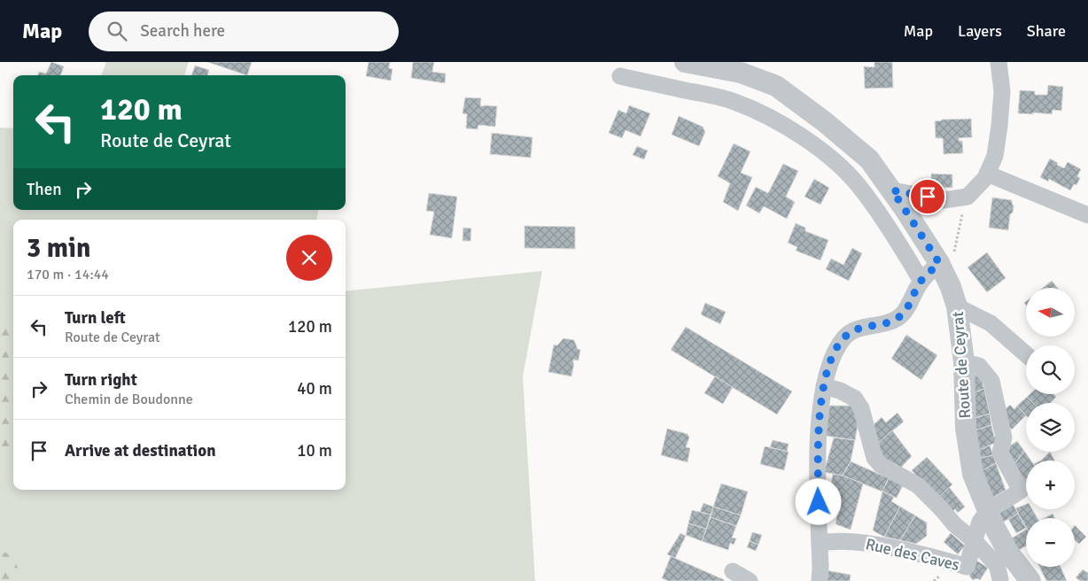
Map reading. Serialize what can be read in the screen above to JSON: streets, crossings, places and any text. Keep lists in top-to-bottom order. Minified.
{"streets":{"street":["Route de Ceyrat","Rue des Caves"]},"crossings":[["Route de Ceyrat","Rue des Caves"]],"north":"left","page":{"header":"Map","search":"Search here","nav":["Map","Layers","Share"],"turn":["120 m","Route de Ceyrat"],"then":"Then","heading":["3 min","170 m · 14:44"],"map_buttons":["+","−"],"list":[{"name":"Turn left","note":"Route de Ceyrat","value":"120 m"},{"name":"Turn right","note":"Chemin de Boudonne","value":"40 m"},{"name":"Arrive at destination","value":"10 m"}]}}
